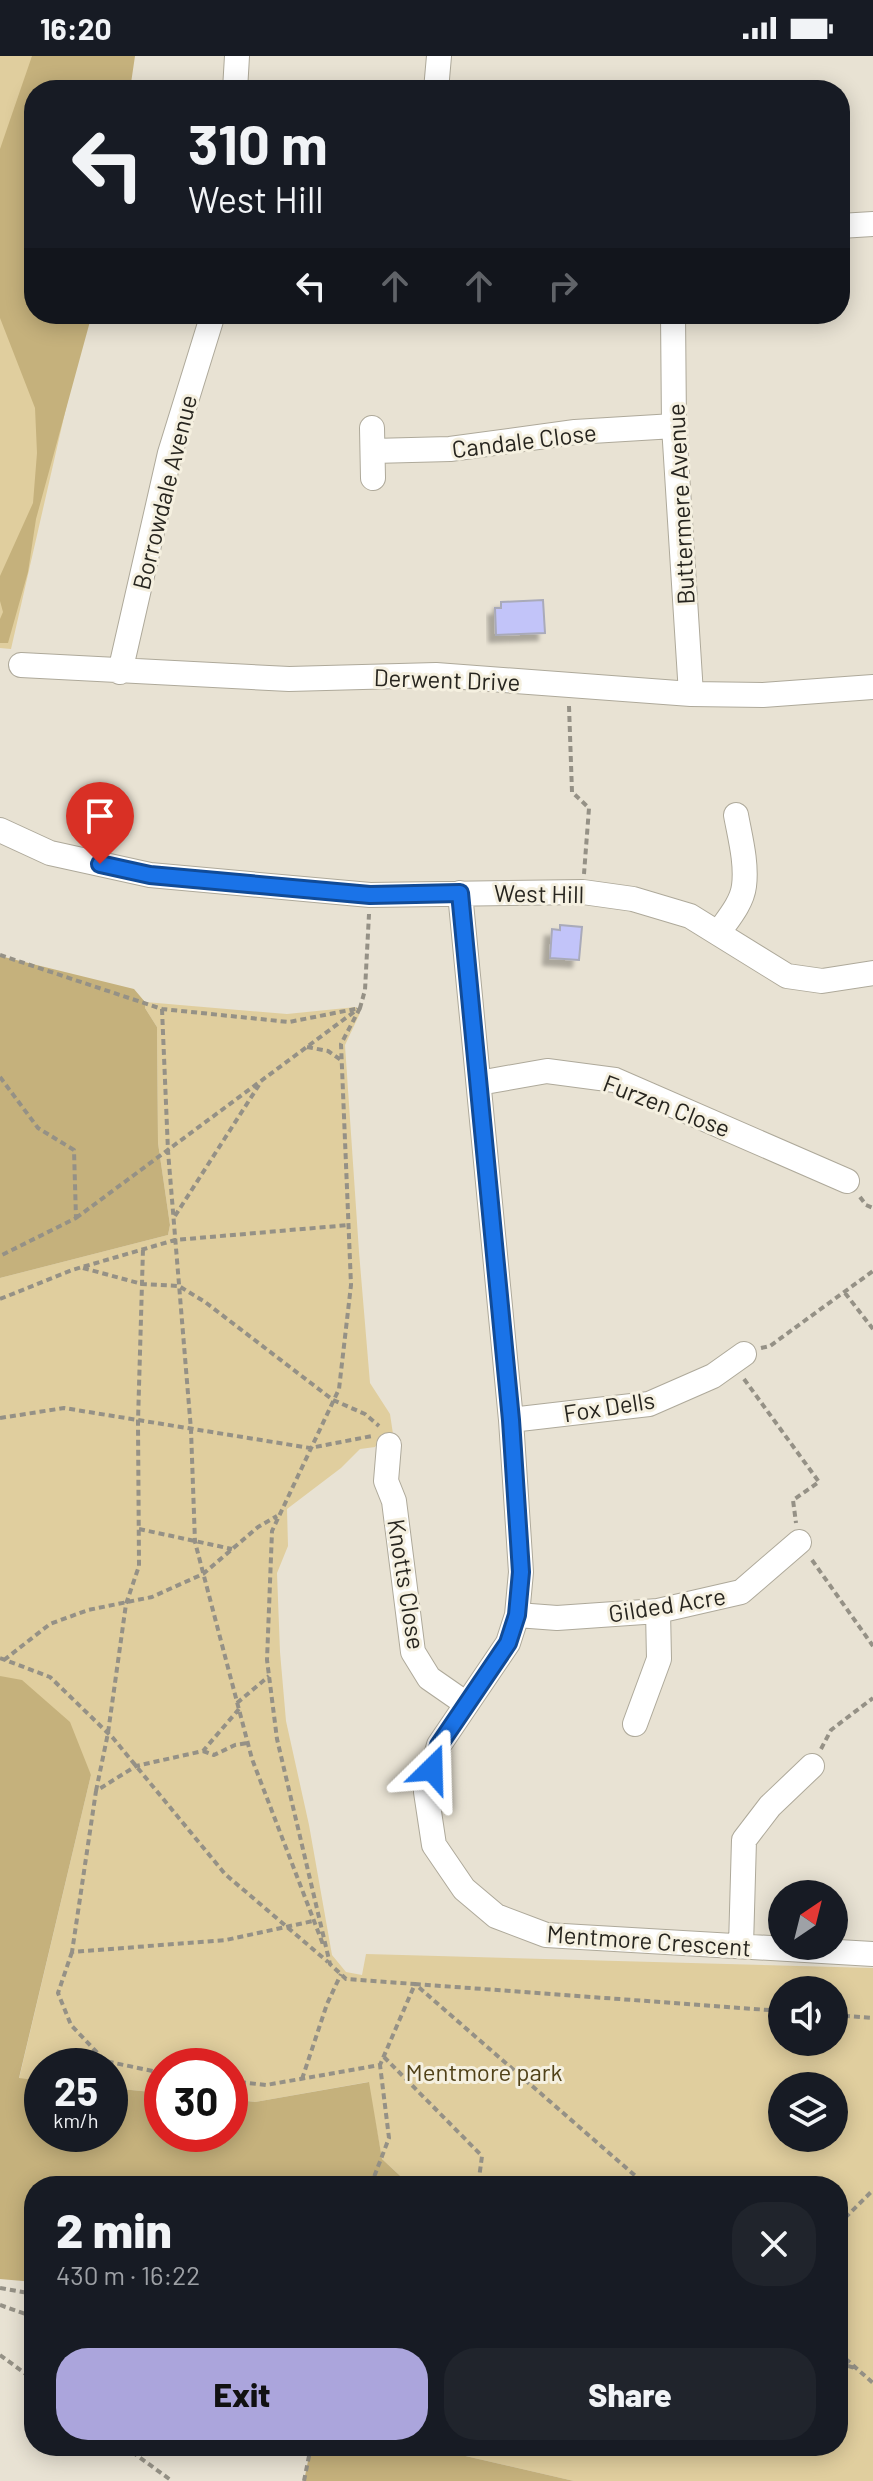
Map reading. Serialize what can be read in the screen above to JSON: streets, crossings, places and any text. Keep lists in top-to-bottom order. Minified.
{"streets":{"street":["Candale Close","Borrowdale Avenue","Buttermere Avenue","Derwent Drive","West Hill","Furzen Close","Fox Dells","Knotts Close","Gilded Acre","Mentmore Crescent"]},"crossings":[["Candale Close","Buttermere Avenue"],["Borrowdale Avenue","Derwent Drive"],["Buttermere Avenue","Derwent Drive"],["West Hill","Mentmore Crescent"],["Furzen Close","Mentmore Crescent"],["Fox Dells","Mentmore Crescent"],["Knotts Close","Mentmore Crescent"],["Gilded Acre","Mentmore Crescent"]],"parks":["Mentmore park"],"north":"top right","page":{"status":"16:20","turn":["310 m","West Hill"],"speed":"25 km/h","limit":"30","heading":["2 min","430 m · 16:22"],"buttons":["Exit","Share"]}}
